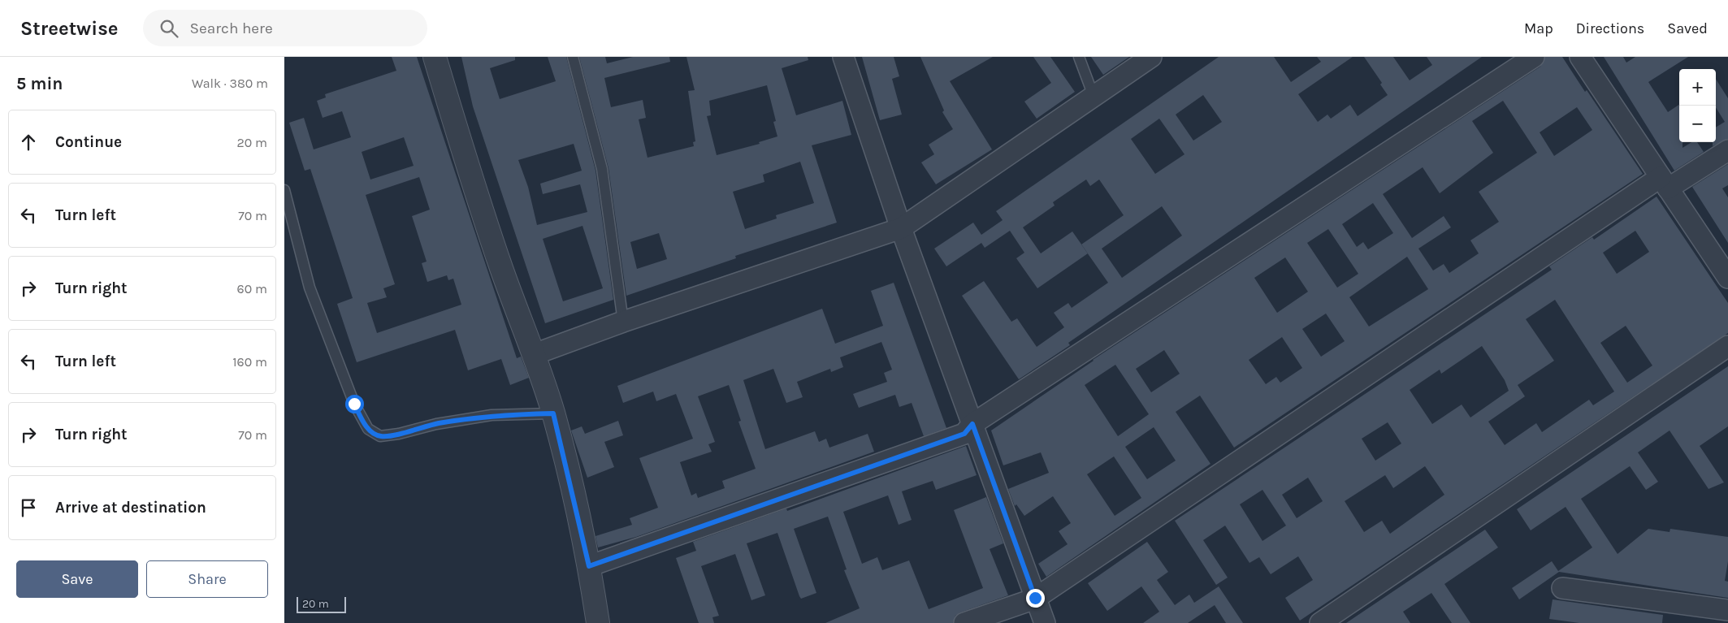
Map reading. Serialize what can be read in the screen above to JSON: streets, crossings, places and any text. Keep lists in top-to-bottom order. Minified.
{"scale_bar":"20 m","page":{"header":"Streetwise","search":"Search here","nav":["Map","Directions","Saved"],"heading":["5 min","Walk · 380 m"],"map_buttons":["+","−"],"list":[["Continue","20 m"],["Turn left","70 m"],["Turn right","60 m"],["Turn left","160 m"],["Turn right","70 m"],"Arrive at destination"],"buttons":["Save","Share"],"scale":"20 m"}}
